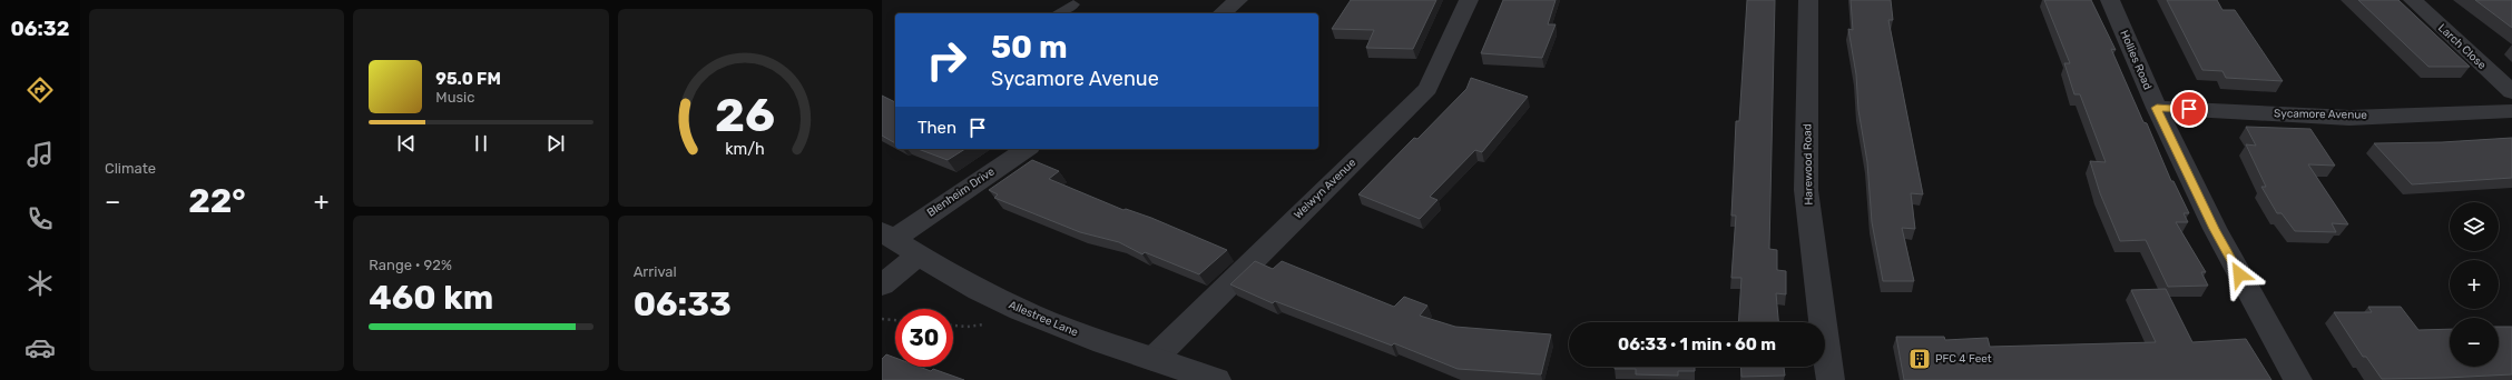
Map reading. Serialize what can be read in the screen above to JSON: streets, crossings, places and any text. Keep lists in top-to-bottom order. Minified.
{"streets":{"street":["Larch Close","Hollies Road","Sycamore Avenue","Harewood Road","Welwyn Avenue","Blenheim Drive","Allestree Lane"]},"crossings":[["Hollies Road","Sycamore Avenue"],["Welwyn Avenue","Allestree Lane"],["Blenheim Drive","Allestree Lane"]],"places":{"building":["PFC 4 Feet"]},"page":{"tabs":"06:32","tile":["Climate",["Range · 92%","460 km"],["Arrival","06:33"]],"turn":["50 m","Sycamore Avenue"],"song":["95.0 FM","Music"],"then":"Then","heat":["−","22°","+"],"map_buttons":["+","−"],"limit":"30","trip":"06:33 · 1 min · 60 m","gauge":["26","km/h"]}}
